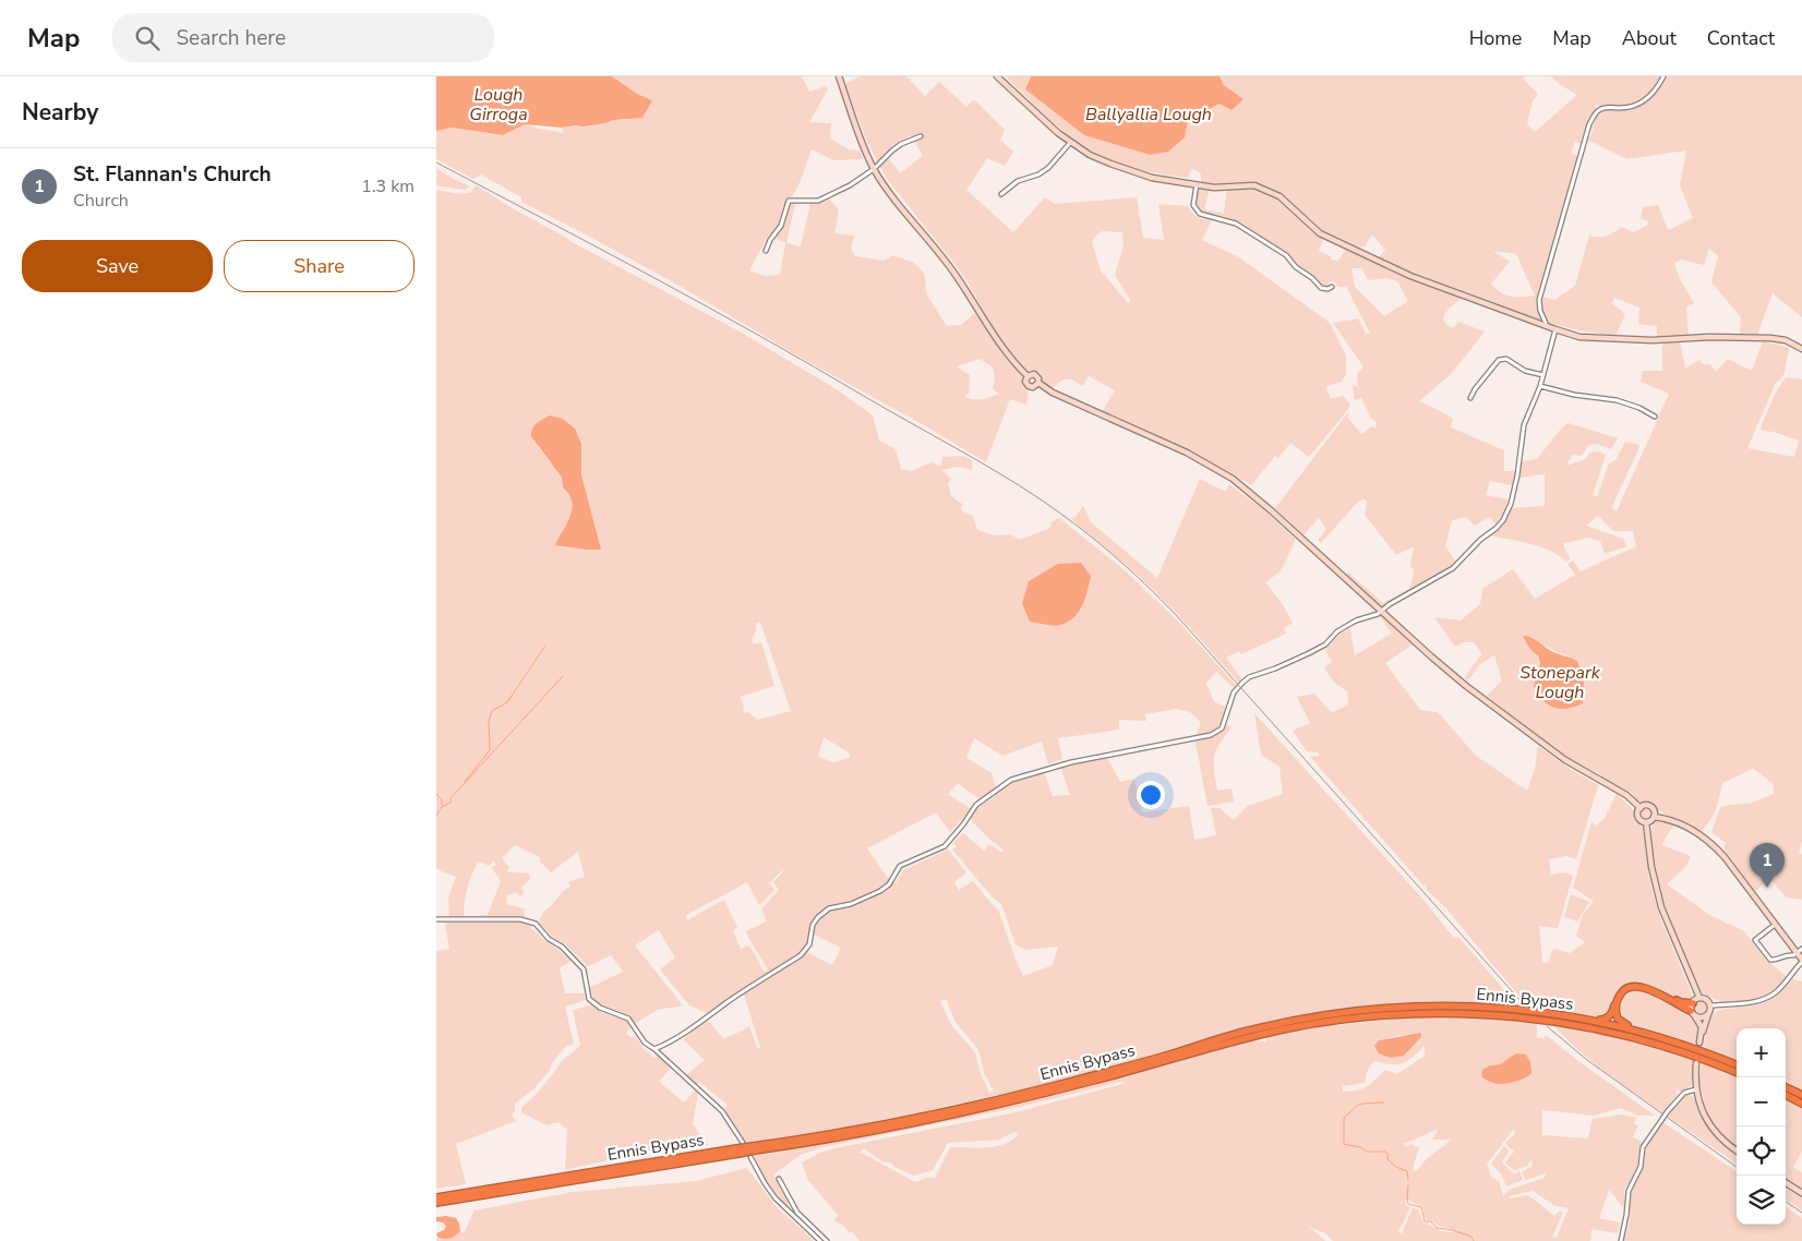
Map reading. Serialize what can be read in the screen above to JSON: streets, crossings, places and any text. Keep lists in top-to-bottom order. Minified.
{"streets":{"highway":["Ennis Bypass"]},"water":["Lough Girroga","Ballyallia Lough","Stonepark Lough"],"page":{"header":"Map","search":"Search here","nav":["Home","Map","About","Contact"],"heading":"Nearby","list":[{"mark":"1","name":"St. Flannan's Church","note":"Church","value":"1.3 km"}],"buttons":["Save","Share"],"pins":"1","map_buttons":["+","−"]}}
